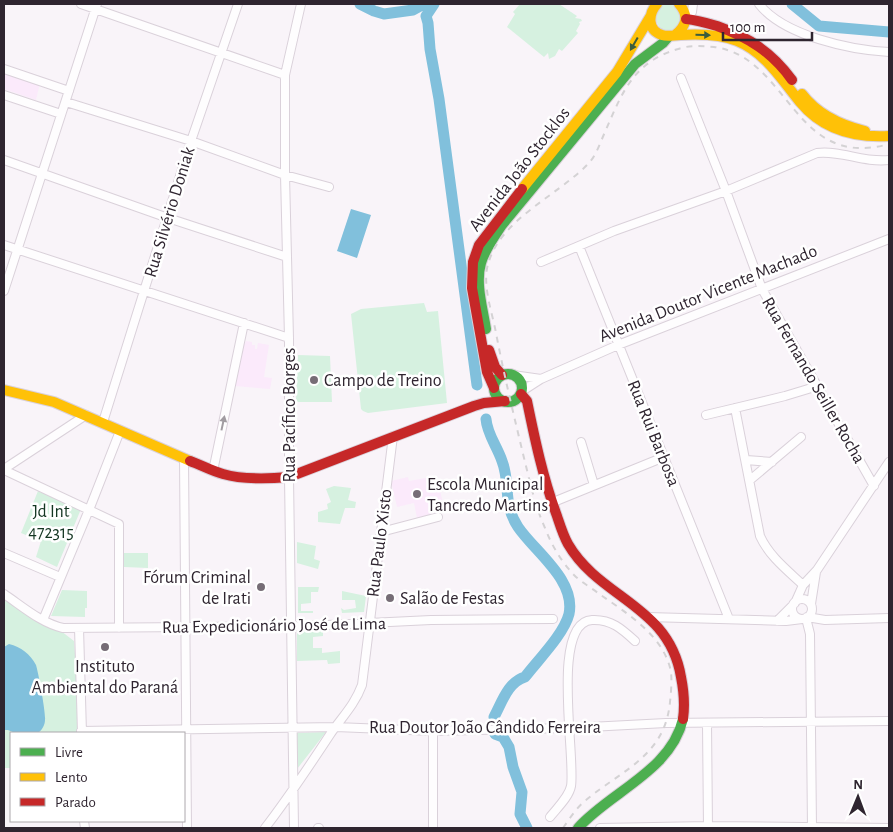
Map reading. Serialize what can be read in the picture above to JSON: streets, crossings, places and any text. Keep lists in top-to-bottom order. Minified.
{"streets":{"main road":["Avenida João Stocklos"],"street":["Rua Silvério Doniak","Avenida Doutor Vicente Machado","Rua Fernando Seiller Rocha","Rua Pacífico Borges","Rua Rui Barbosa","Rua Paulo Xisto","Rua Expedicionário José de Lima","Rua Doutor João Cândido Ferreira"]},"crossings":[["Avenida João Stocklos","Avenida Doutor Vicente Machado"],["Avenida Doutor Vicente Machado","Rua Fernando Seiller Rocha"],["Avenida Doutor Vicente Machado","Rua Rui Barbosa"],["Rua Pacífico Borges","Rua Paulo Xisto"],["Rua Pacífico Borges","Rua Expedicionário José de Lima"],["Rua Pacífico Borges","Rua Doutor João Cândido Ferreira"],["Rua Paulo Xisto","Rua Expedicionário José de Lima"],["Rua Paulo Xisto","Rua Doutor João Cândido Ferreira"]],"parks":["Jd Int 472315"],"places":["Campo de Treino","Escola Municipal Tancredo Martins","Fórum Criminal de Irati","Salão de Festas","Instituto Ambiental do Paraná"],"legend":["Livre","Lento","Parado"],"scale_bar":"100 m","north":"top"}
